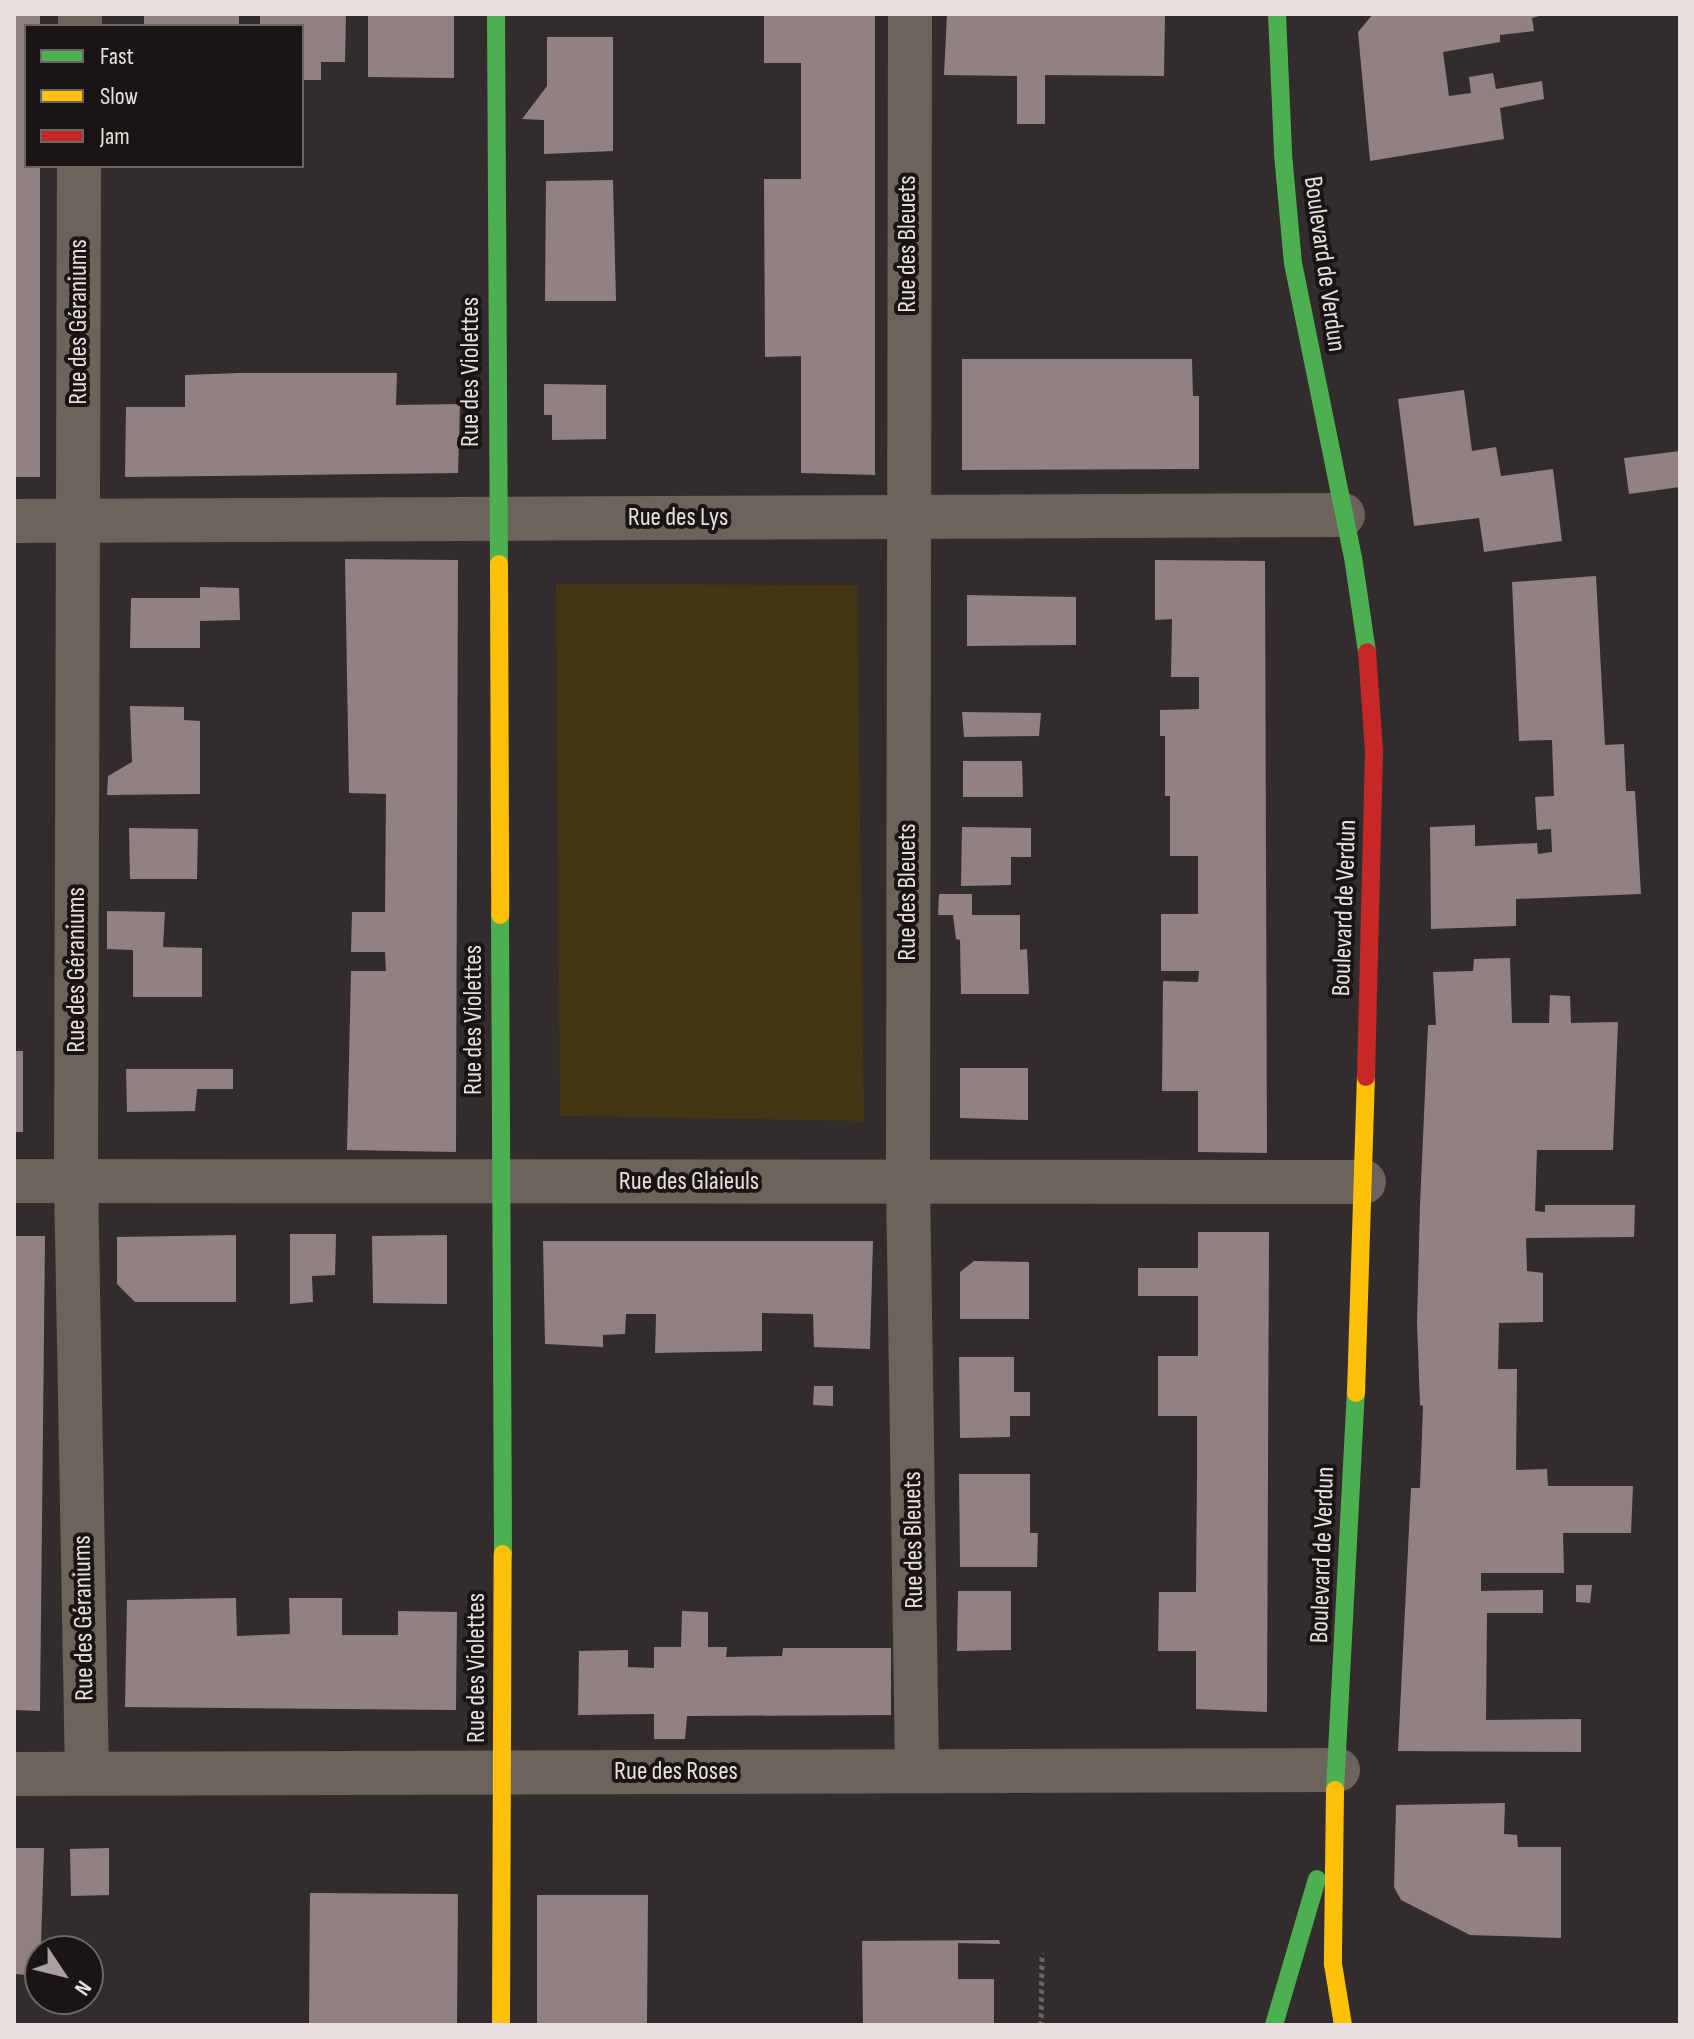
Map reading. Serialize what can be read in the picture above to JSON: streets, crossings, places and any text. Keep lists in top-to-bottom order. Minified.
{"streets":{"street":["Rue des Bleuets","Boulevard de Verdun","Rue des Géraniums","Rue des Violettes","Rue des Lys","Rue des Glaieuls","Rue des Roses"]},"crossings":[["Rue des Bleuets","Rue des Lys"],["Rue des Bleuets","Rue des Glaieuls"],["Rue des Bleuets","Rue des Roses"],["Boulevard de Verdun","Rue des Lys"],["Boulevard de Verdun","Rue des Glaieuls"],["Boulevard de Verdun","Rue des Roses"],["Rue des Géraniums","Rue des Lys"],["Rue des Géraniums","Rue des Glaieuls"],["Rue des Géraniums","Rue des Roses"],["Rue des Violettes","Rue des Lys"],["Rue des Violettes","Rue des Glaieuls"],["Rue des Violettes","Rue des Roses"]],"legend":["Fast","Slow","Jam"],"north":"bottom right"}
